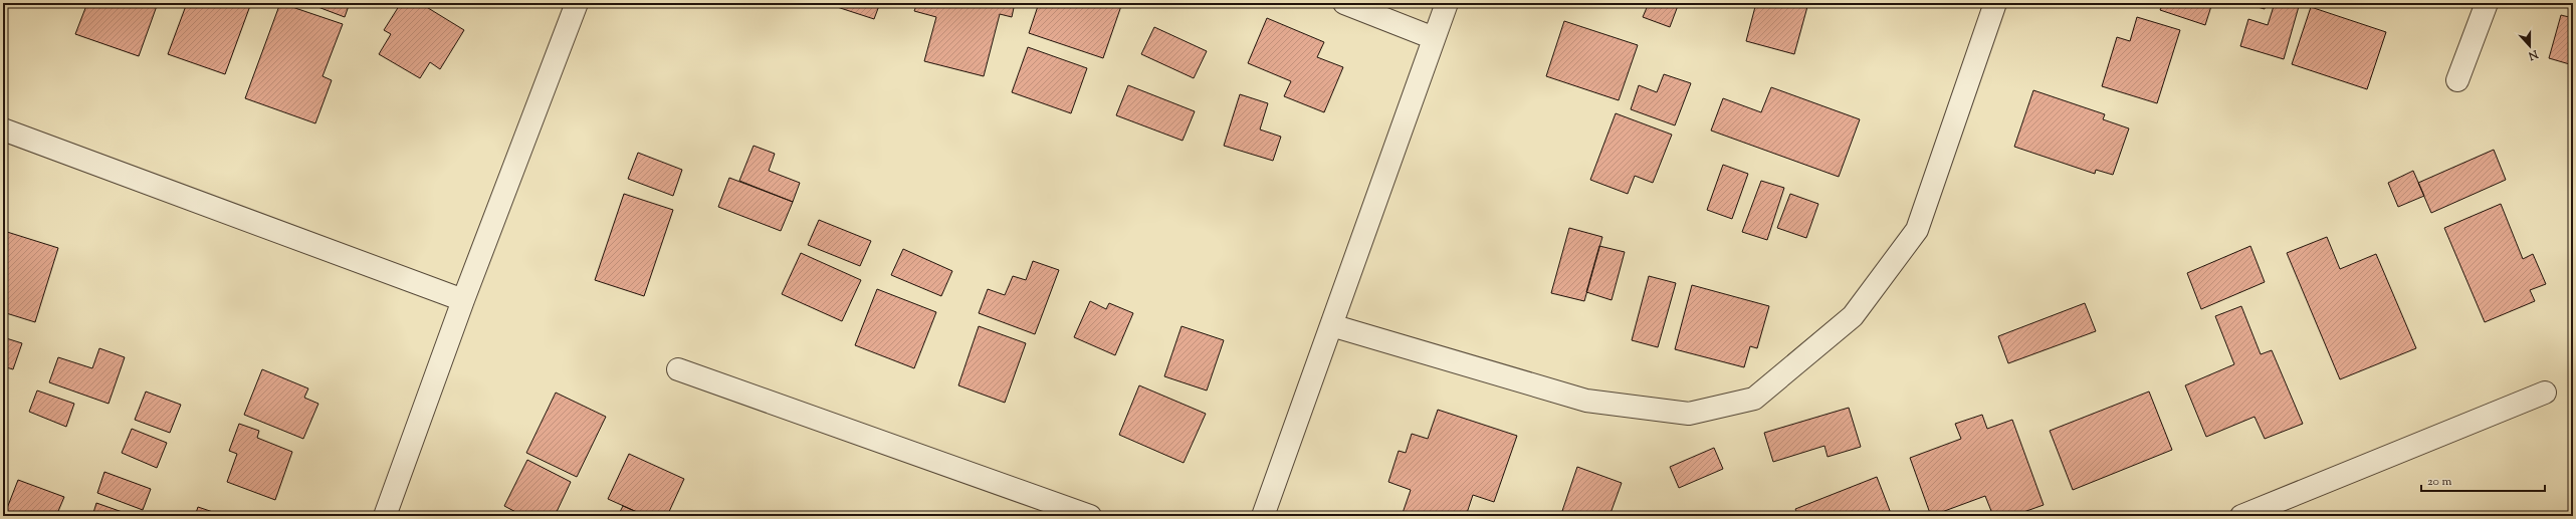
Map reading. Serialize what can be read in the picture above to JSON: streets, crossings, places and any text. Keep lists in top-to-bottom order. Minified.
{"scale_bar":"20 m","north":"bottom"}
